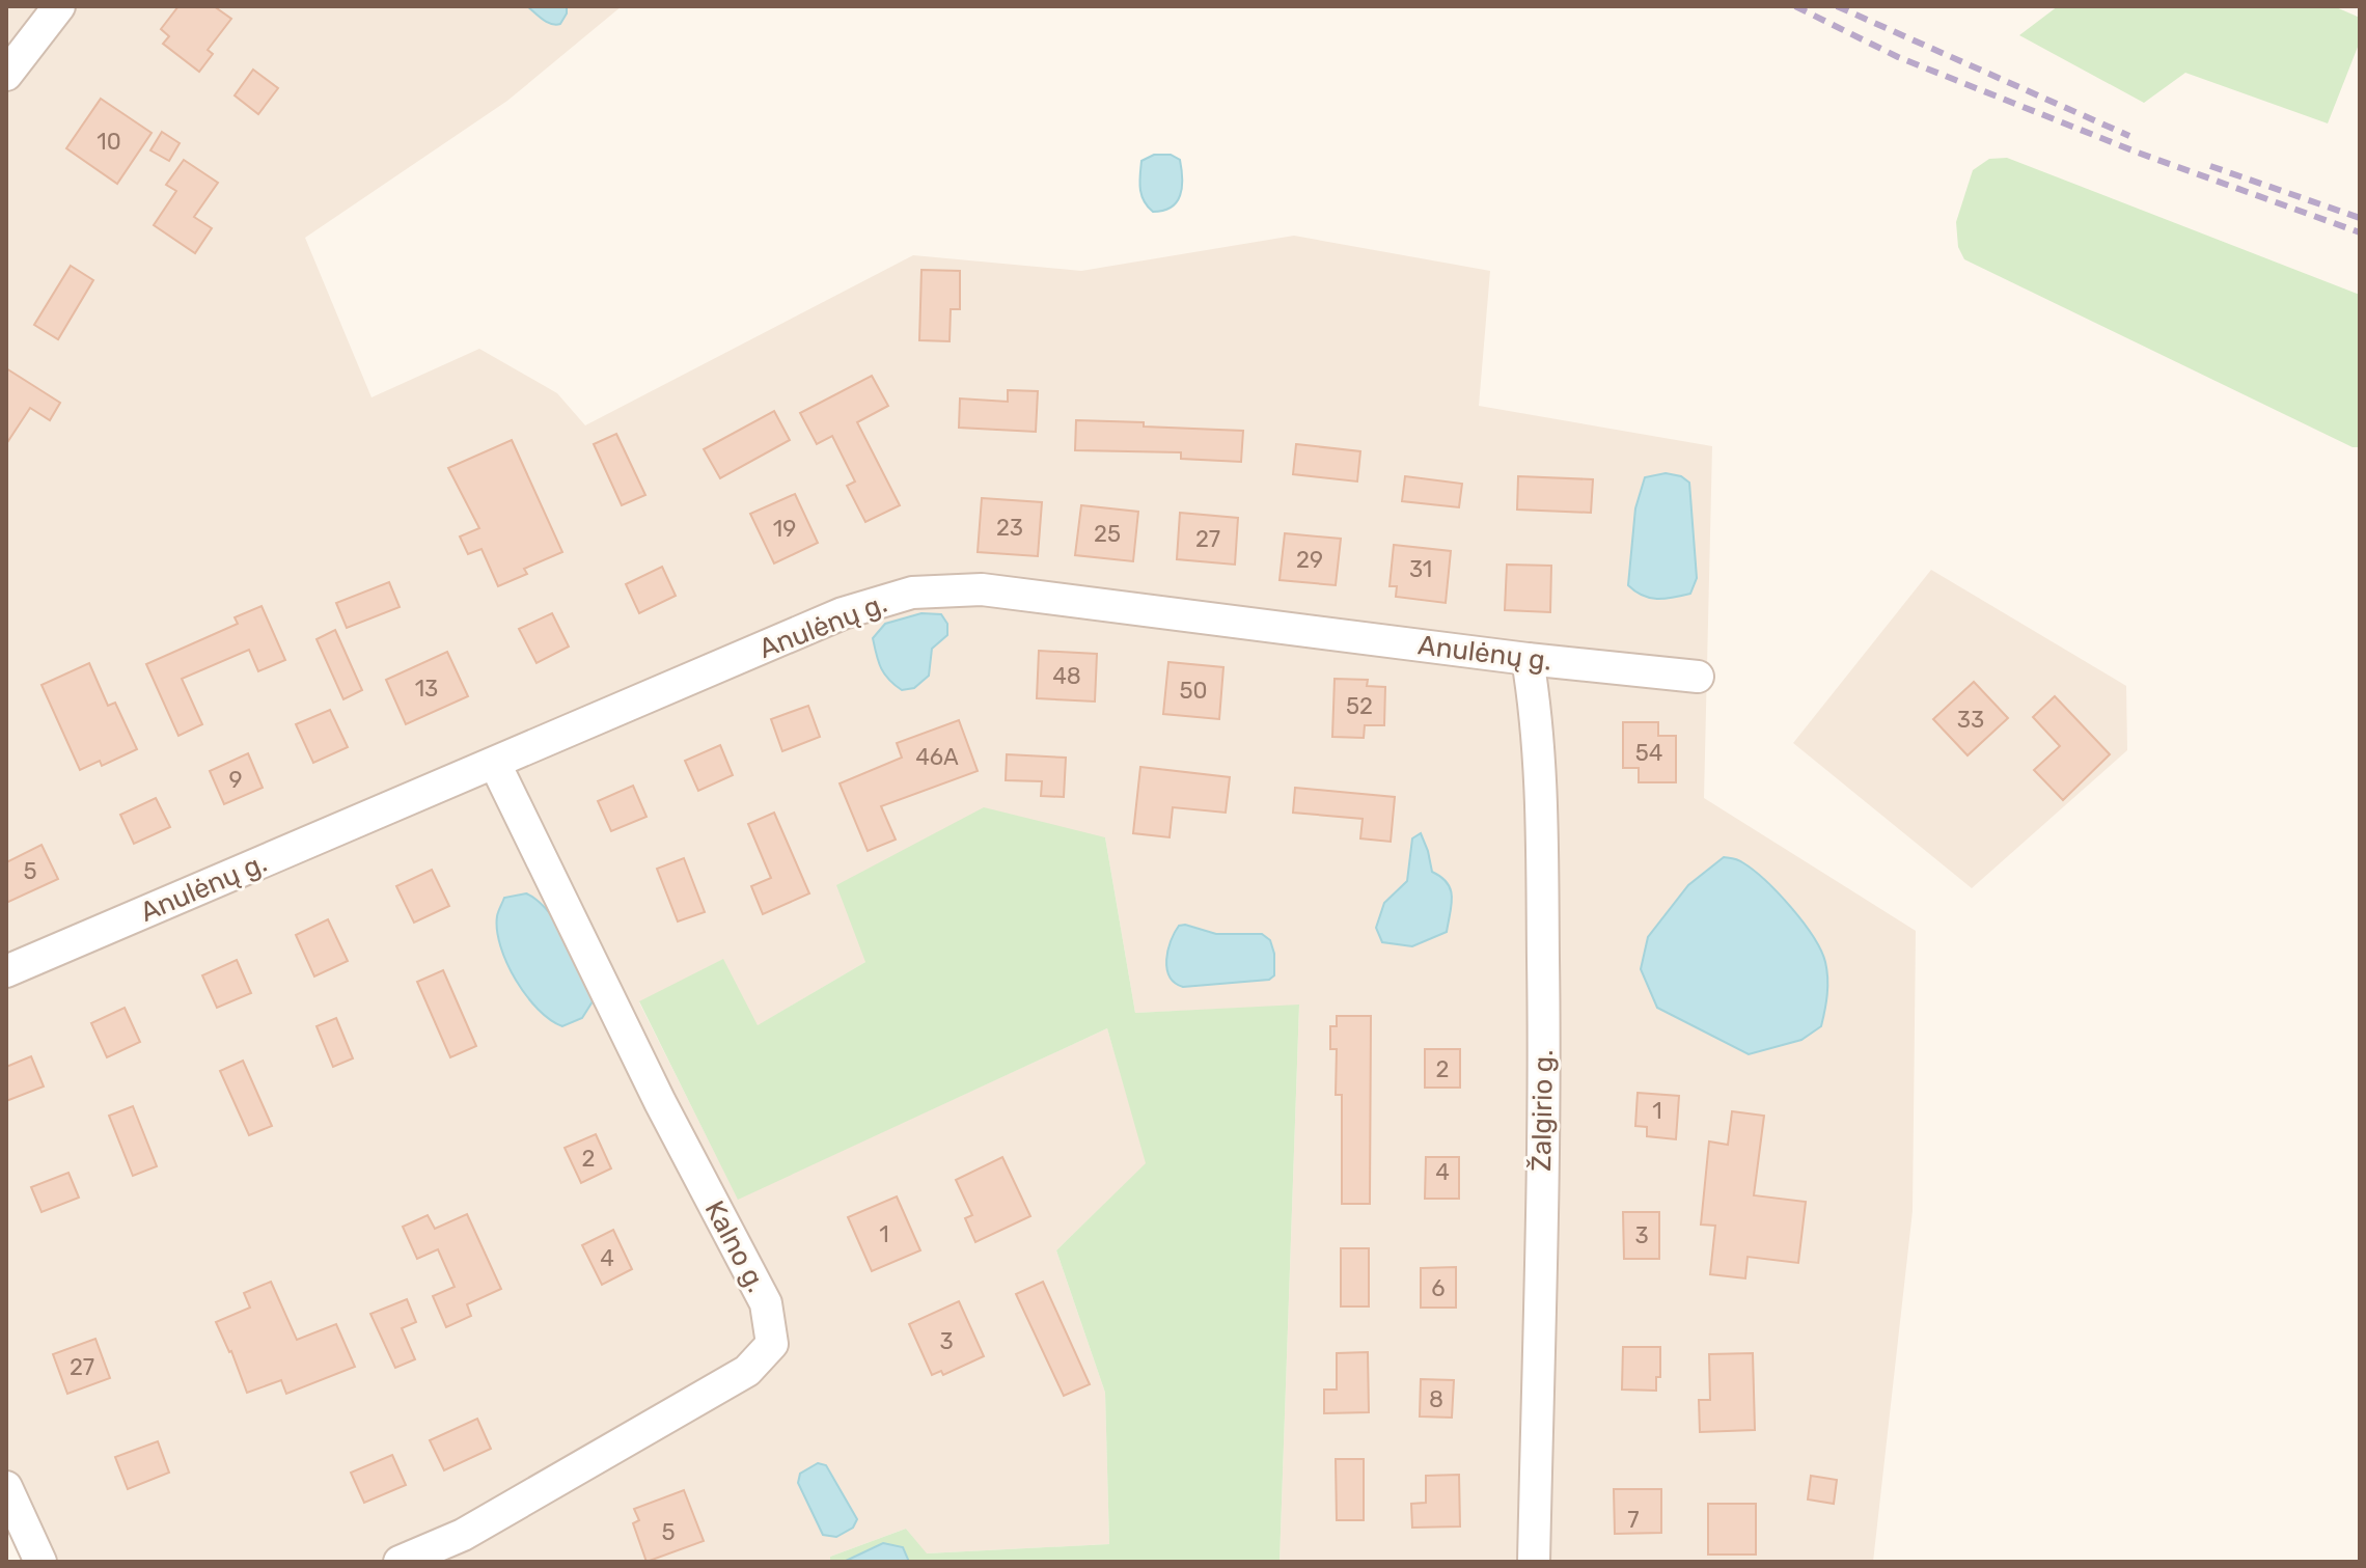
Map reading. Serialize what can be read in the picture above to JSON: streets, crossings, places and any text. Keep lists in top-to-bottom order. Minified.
{"streets":{"street":["Anulėnų g.","Žalgirio g.","Kalno g."]},"crossings":[["Anulėnų g.","Žalgirio g."],["Anulėnų g.","Kalno g."]],"house_numbers":["10","23","19","25","27","29","31","48","13","50","52","33","54","46A","9","5","2","1","2","4","1","3","4","6","3","27","8","7","5"]}
